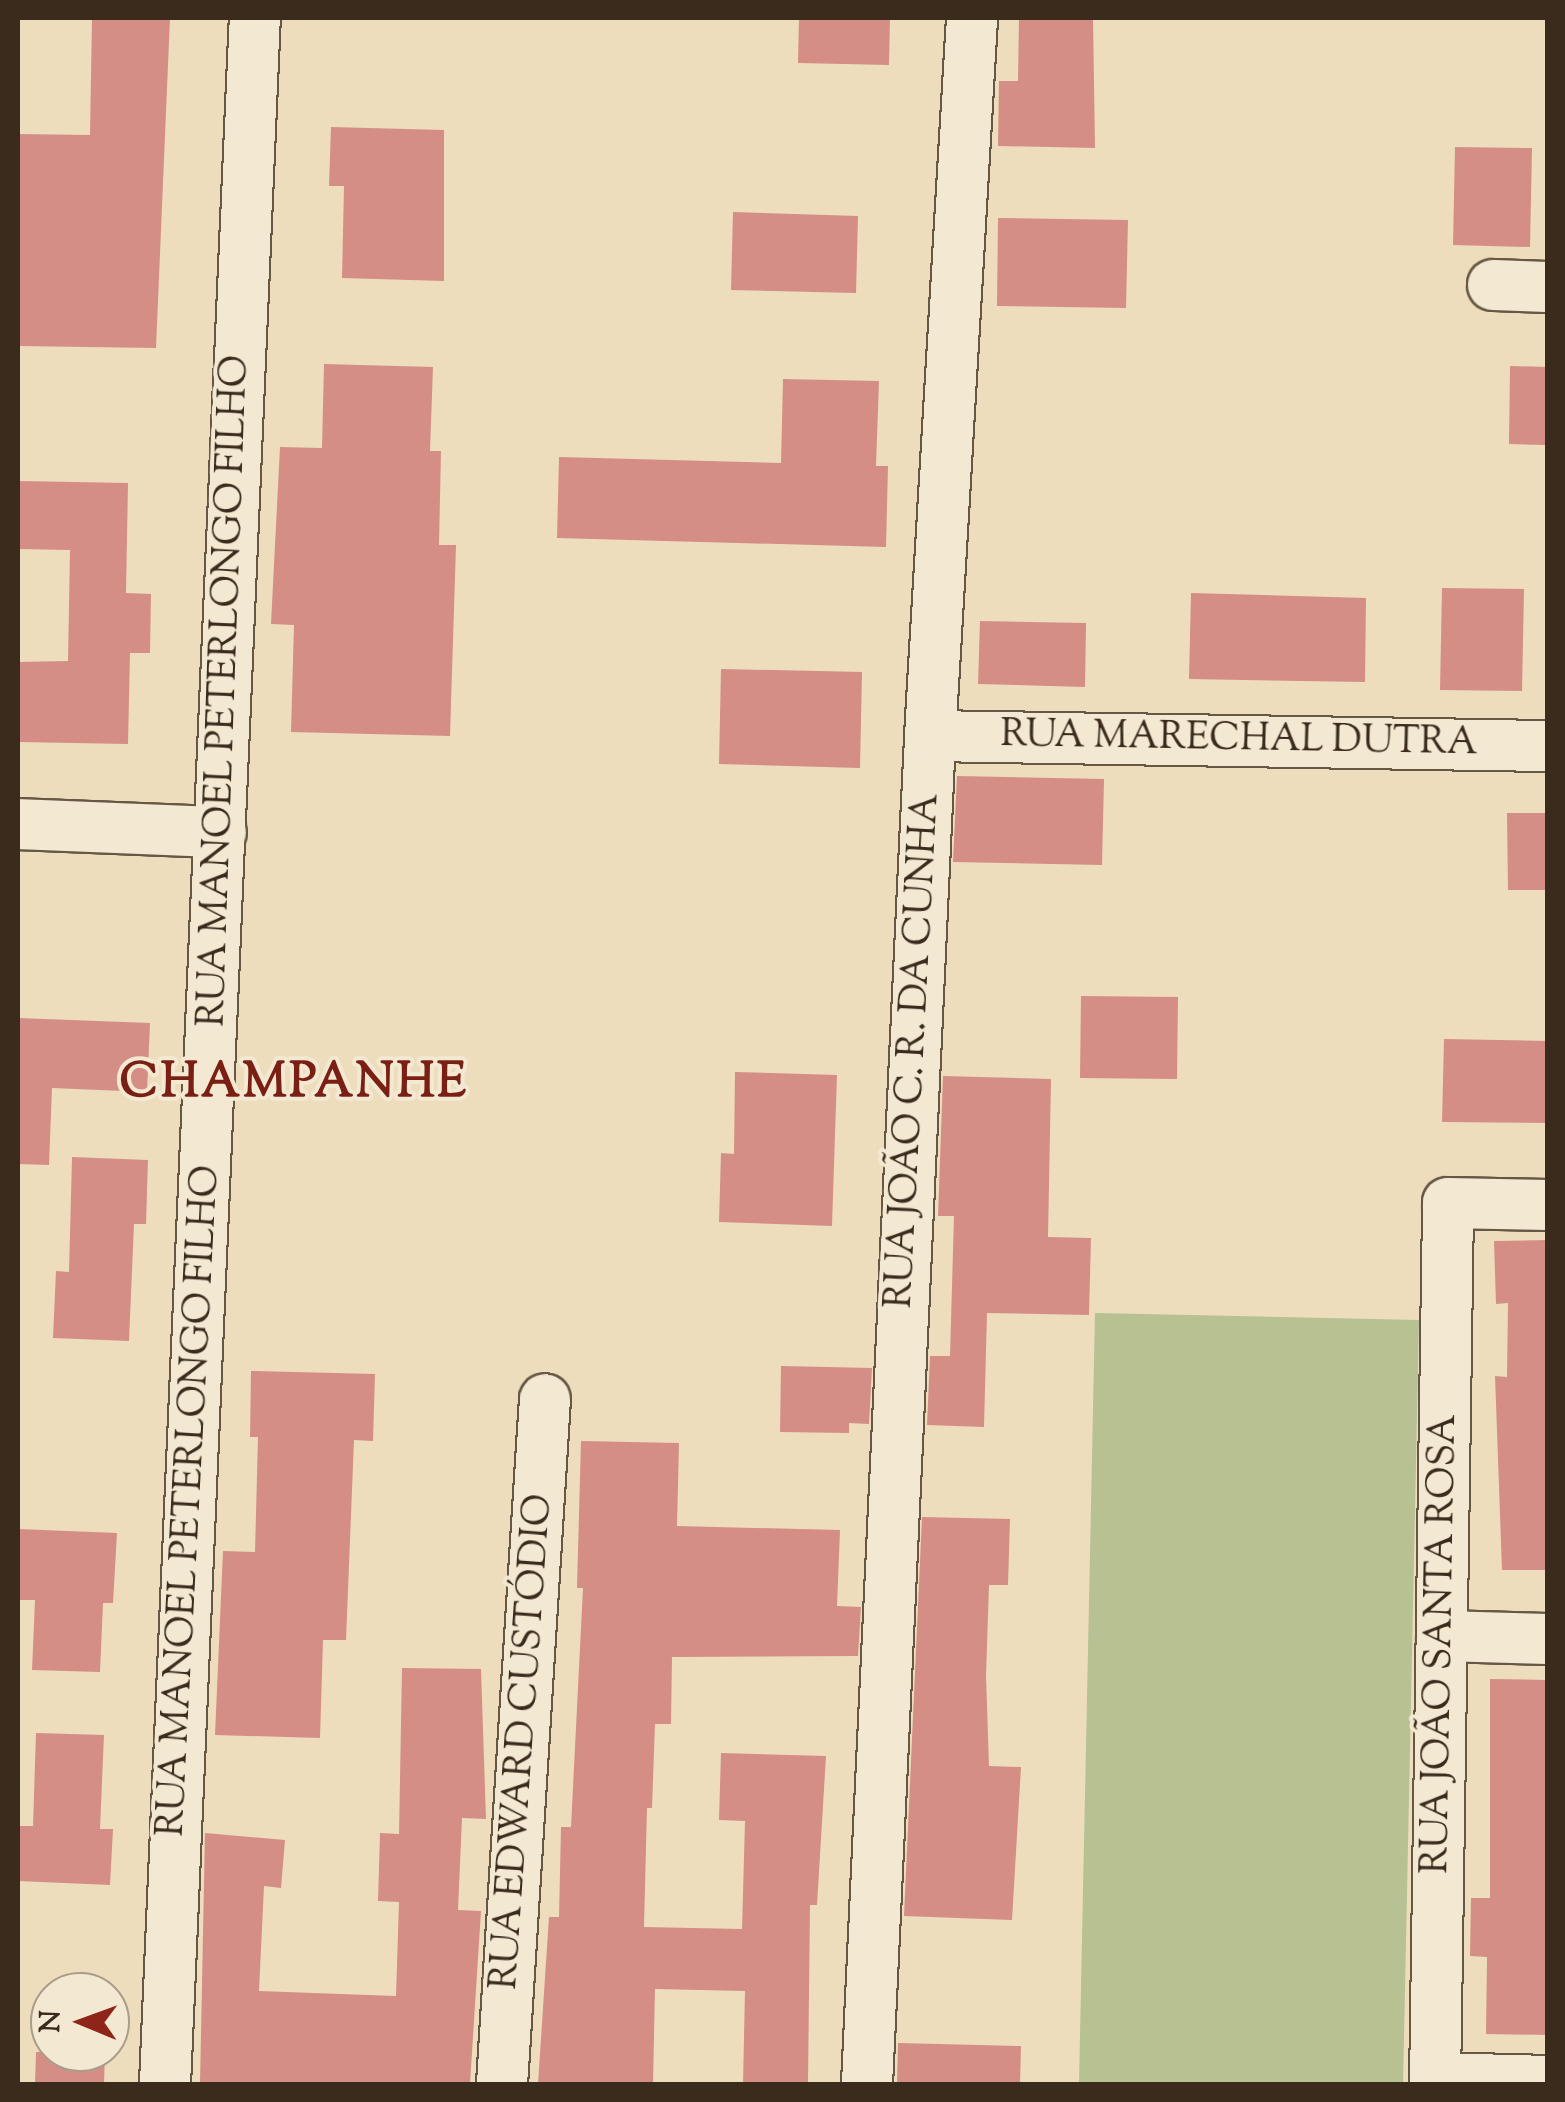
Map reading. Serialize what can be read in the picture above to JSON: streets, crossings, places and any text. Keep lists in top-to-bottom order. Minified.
{"streets":{"street":["RUA MANOEL PETERLONGO FILHO","RUA MARECHAL DUTRA","RUA JOÃO C. R. DA CUNHA","RUA JOÃO SANTA ROSA","RUA EDWARD CUSTÓDIO"]},"crossings":[["RUA MARECHAL DUTRA","RUA JOÃO C. R. DA CUNHA"]],"districts":["CHAMPANHE"],"north":"left"}
